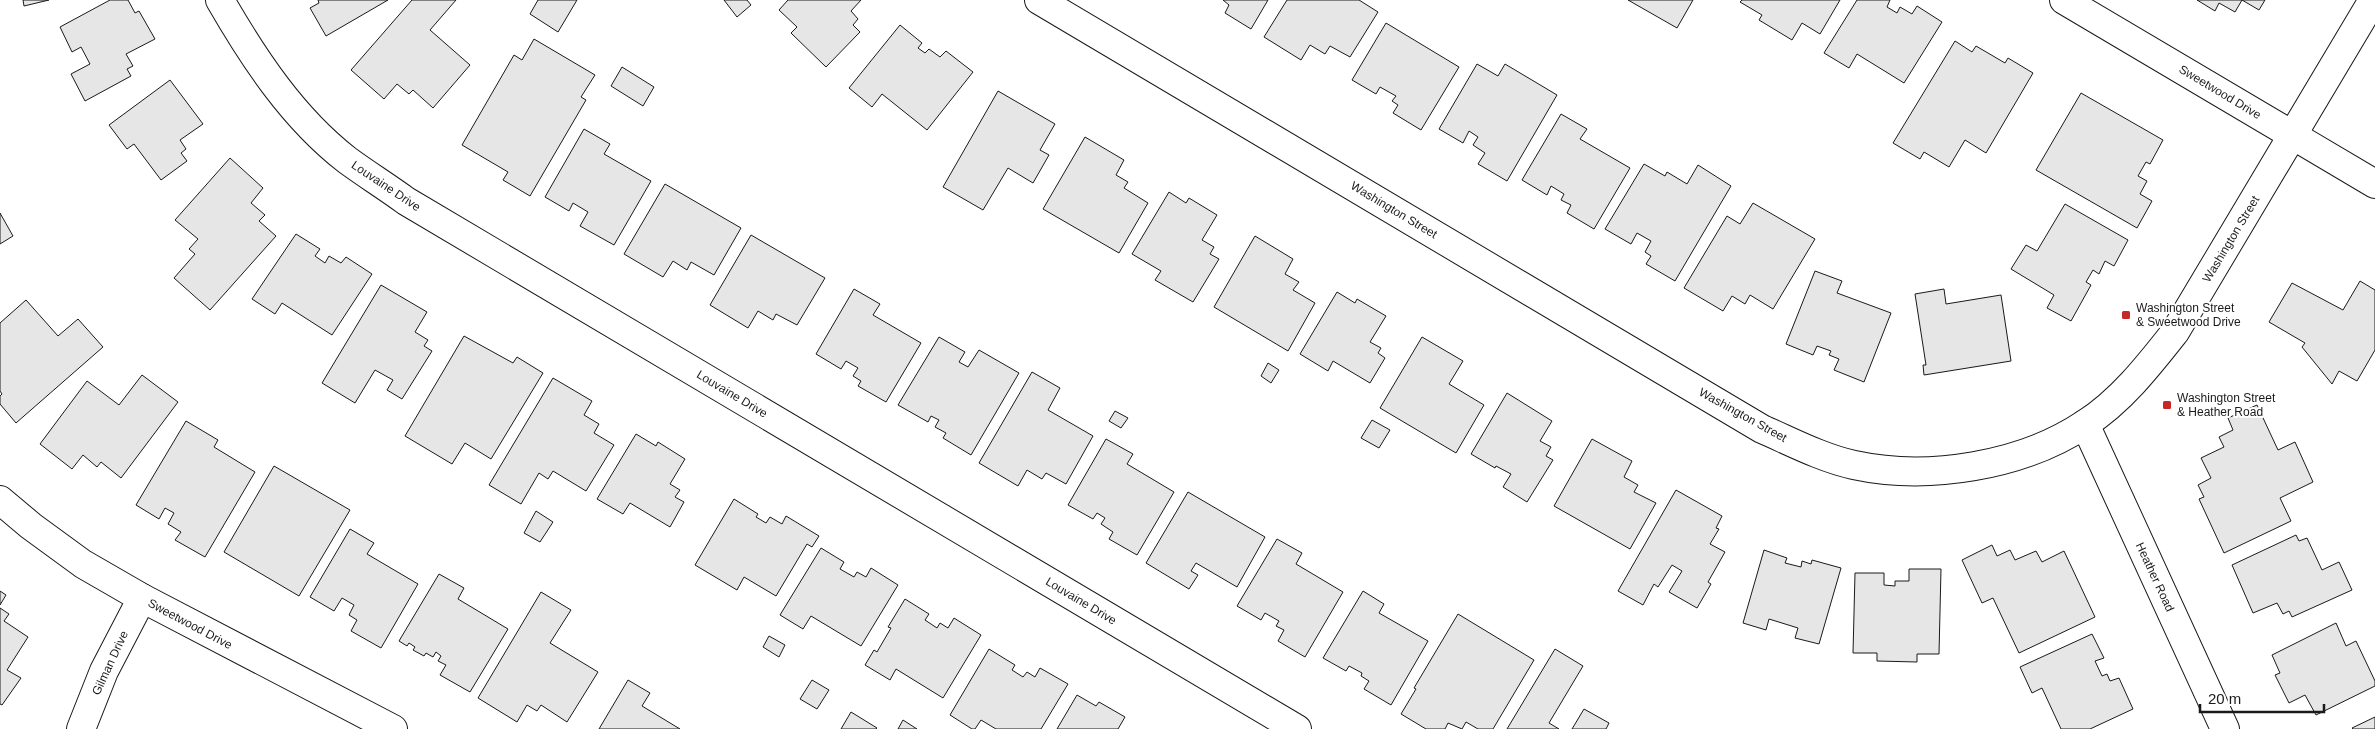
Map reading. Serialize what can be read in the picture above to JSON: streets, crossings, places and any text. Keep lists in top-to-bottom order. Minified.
{"streets":{"street":["Sweetwood Drive","Louvaine Drive","Washington Street","Heather Road","Gilman Drive"]},"crossings":[["Sweetwood Drive","Washington Street"],["Sweetwood Drive","Gilman Drive"],["Washington Street","Heather Road"]],"places":{"transit":["Washington Street & Sweetwood Drive","Washington Street & Heather Road"]},"scale_bar":"20 m"}
